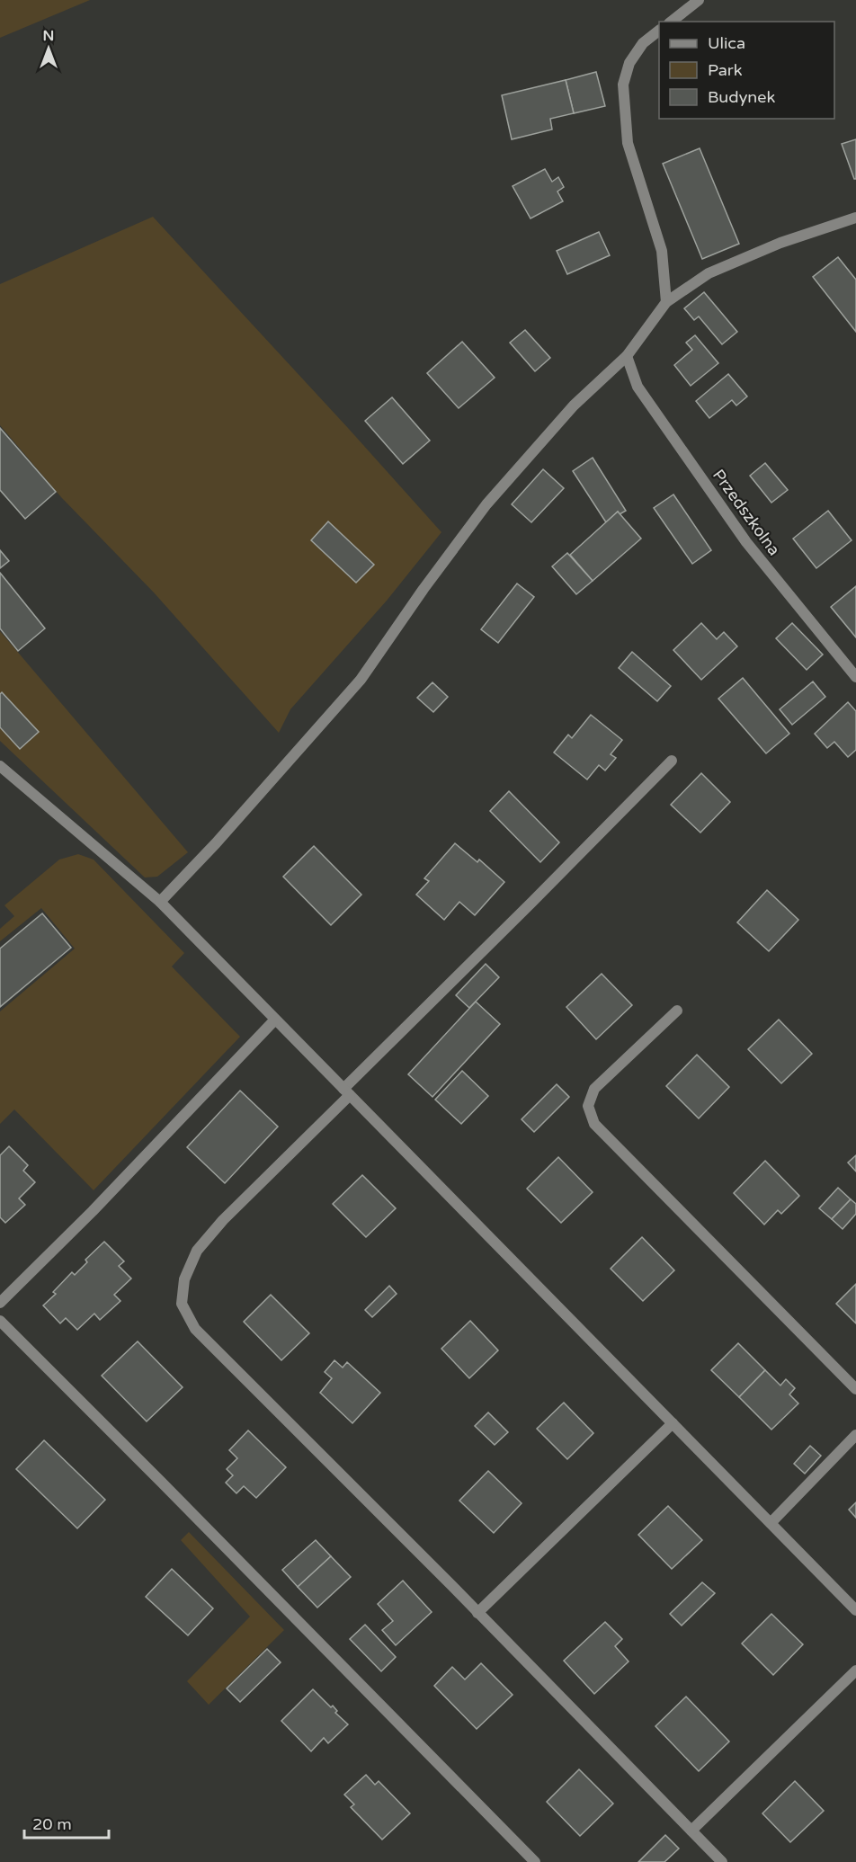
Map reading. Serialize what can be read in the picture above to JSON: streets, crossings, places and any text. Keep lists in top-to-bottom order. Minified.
{"streets":{"street":["Przedszkolna"]},"legend":["Ulica","Park","Budynek"],"scale_bar":"20 m","north":"top"}
